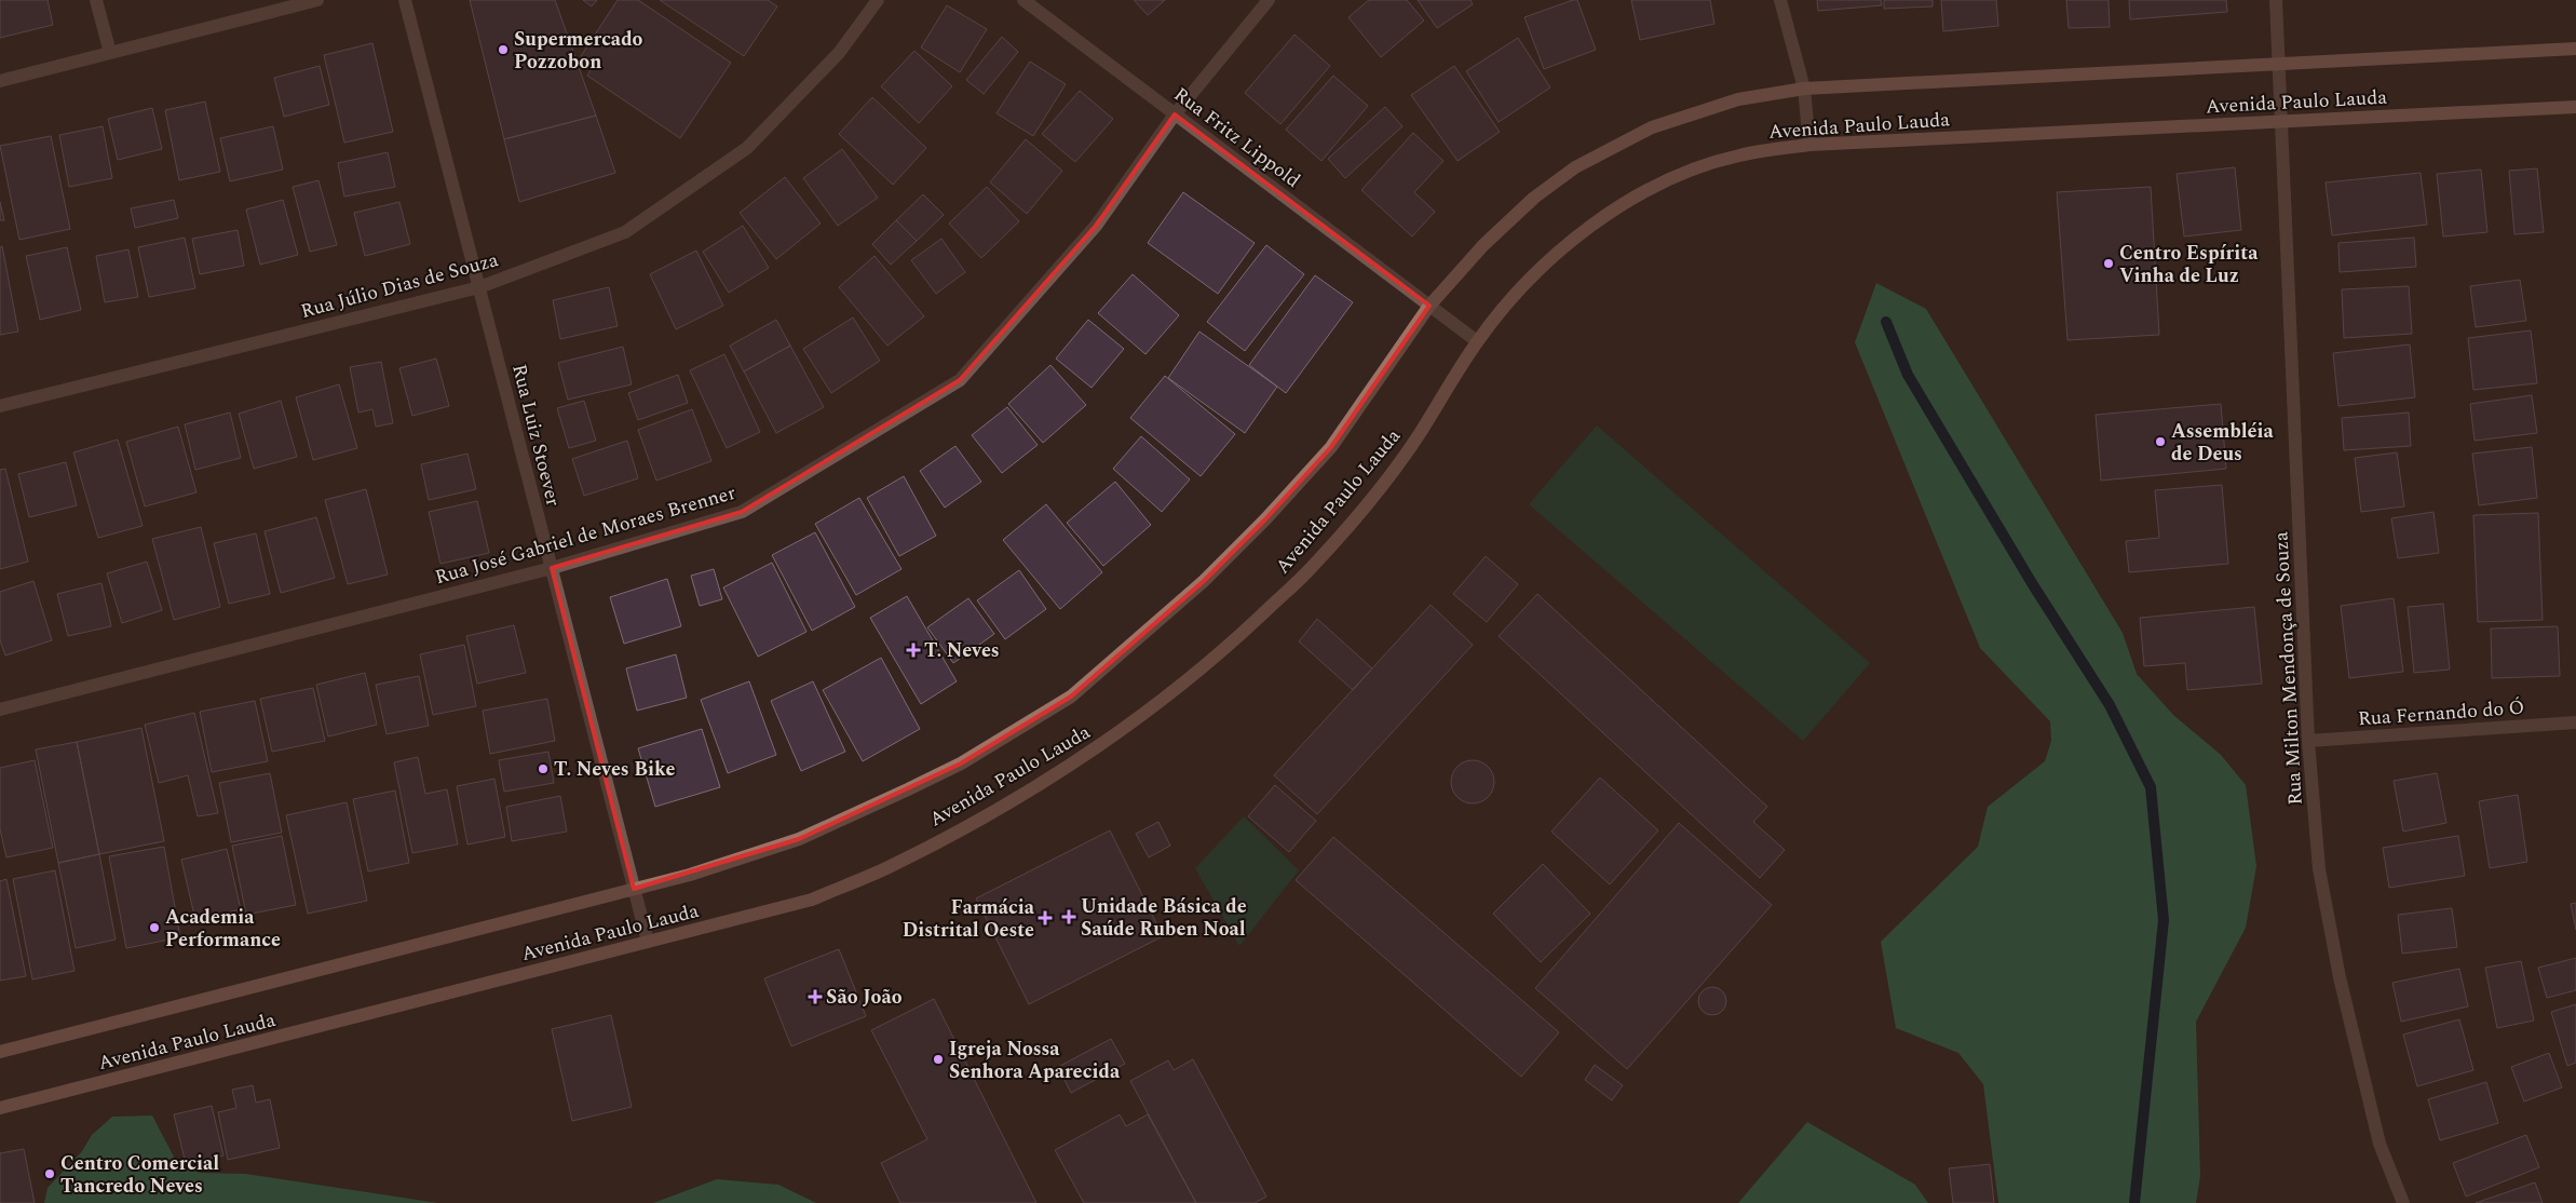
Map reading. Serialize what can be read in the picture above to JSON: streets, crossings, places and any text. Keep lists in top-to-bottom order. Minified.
{"streets":{"main road":["Avenida Paulo Lauda"],"street":["Rua Fritz Lippold","Rua Júlio Dias de Souza","Rua Luiz Stoever","Rua José Gabriel de Moraes Brenner","Rua Milton Mendonça de Souza","Rua Fernando do Ó"]},"crossings":[["Avenida Paulo Lauda","Rua Fritz Lippold"],["Avenida Paulo Lauda","Rua Luiz Stoever"],["Avenida Paulo Lauda","Rua Milton Mendonça de Souza"],["Rua Fritz Lippold","Rua José Gabriel de Moraes Brenner"],["Rua Júlio Dias de Souza","Rua Luiz Stoever"],["Rua Luiz Stoever","Rua José Gabriel de Moraes Brenner"],["Rua Milton Mendonça de Souza","Rua Fernando do Ó"]],"places":{"other":["Supermercado Pozzobon","Centro Espírita Vinha de Luz","Assembléia de Deus","T. Neves Bike","Academia Performance","Igreja Nossa Senhora Aparecida","Centro Comercial Tancredo Neves"],"health":["T. Neves","Unidade Básica de Saúde Ruben Noal","Farmácia Distrital Oeste","São João"]}}
